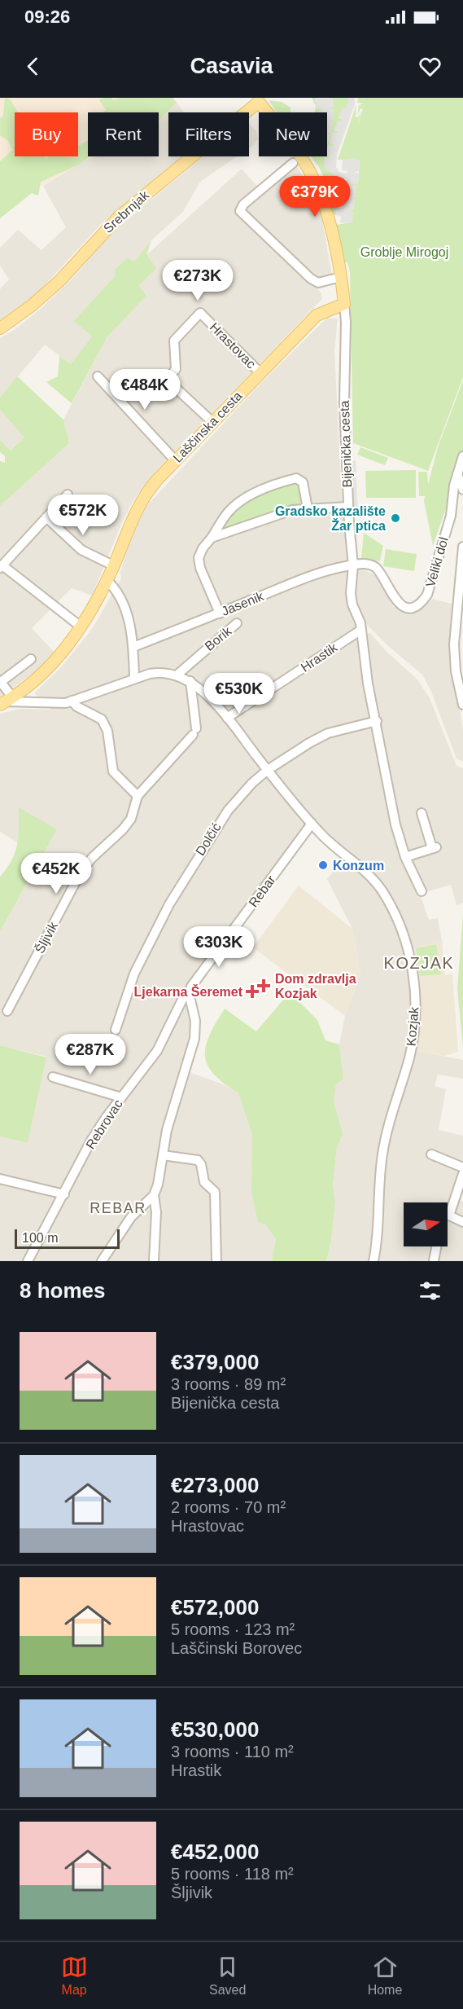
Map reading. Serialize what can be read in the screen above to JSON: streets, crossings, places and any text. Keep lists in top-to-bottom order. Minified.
{"streets":{"main road":["Srebrnjak","Laščinska cesta","Bijenička cesta"],"street":["Hrastovac","Veliki dol","Jasenik","Borik","Hrastik","Dolčić","Rebar","Šljivik","Kozjak","Rebrovac"]},"crossings":[["Srebrnjak","Bijenička cesta"],["Hrastovac","Laščinska cesta"],["Laščinska cesta","Bijenička cesta"],["Bijenička cesta","Veliki dol"],["Bijenička cesta","Jasenik"],["Bijenička cesta","Hrastik"],["Bijenička cesta","Dolčić"],["Veliki dol","Jasenik"],["Rebar","Kozjak"],["Rebar","Rebrovac"]],"districts":["KOZJAK","REBAR"],"parks":["Groblje Mirogoj"],"places":{"other":["Gradsko kazalište Žar ptica","Konzum"],"health":["Dom zdravlja Kozjak","Ljekarna Šeremet"]},"scale_bar":"100 m","north":"right","page":{"status":"09:26","header":"Casavia","chip":["Buy","Rent","Filters","New"],"price":["€379K","€273K","€484K","€572K","€530K","€452K","€303K","€287K"],"scale":"100 m","heading":"8 homes","list":[{"name":"€379,000","note":"3 rooms · 89 m² · Bijenička cesta"},{"name":"€273,000","note":"2 rooms · 70 m² · Hrastovac"},{"name":"€572,000","note":"5 rooms · 123 m² · Laščinski Borovec"},{"name":"€530,000","note":"3 rooms · 110 m² · Hrastik"},{"name":"€452,000","note":"5 rooms · 118 m² · Šljivik"}],"tabs":["Map","Saved","Home"]}}
